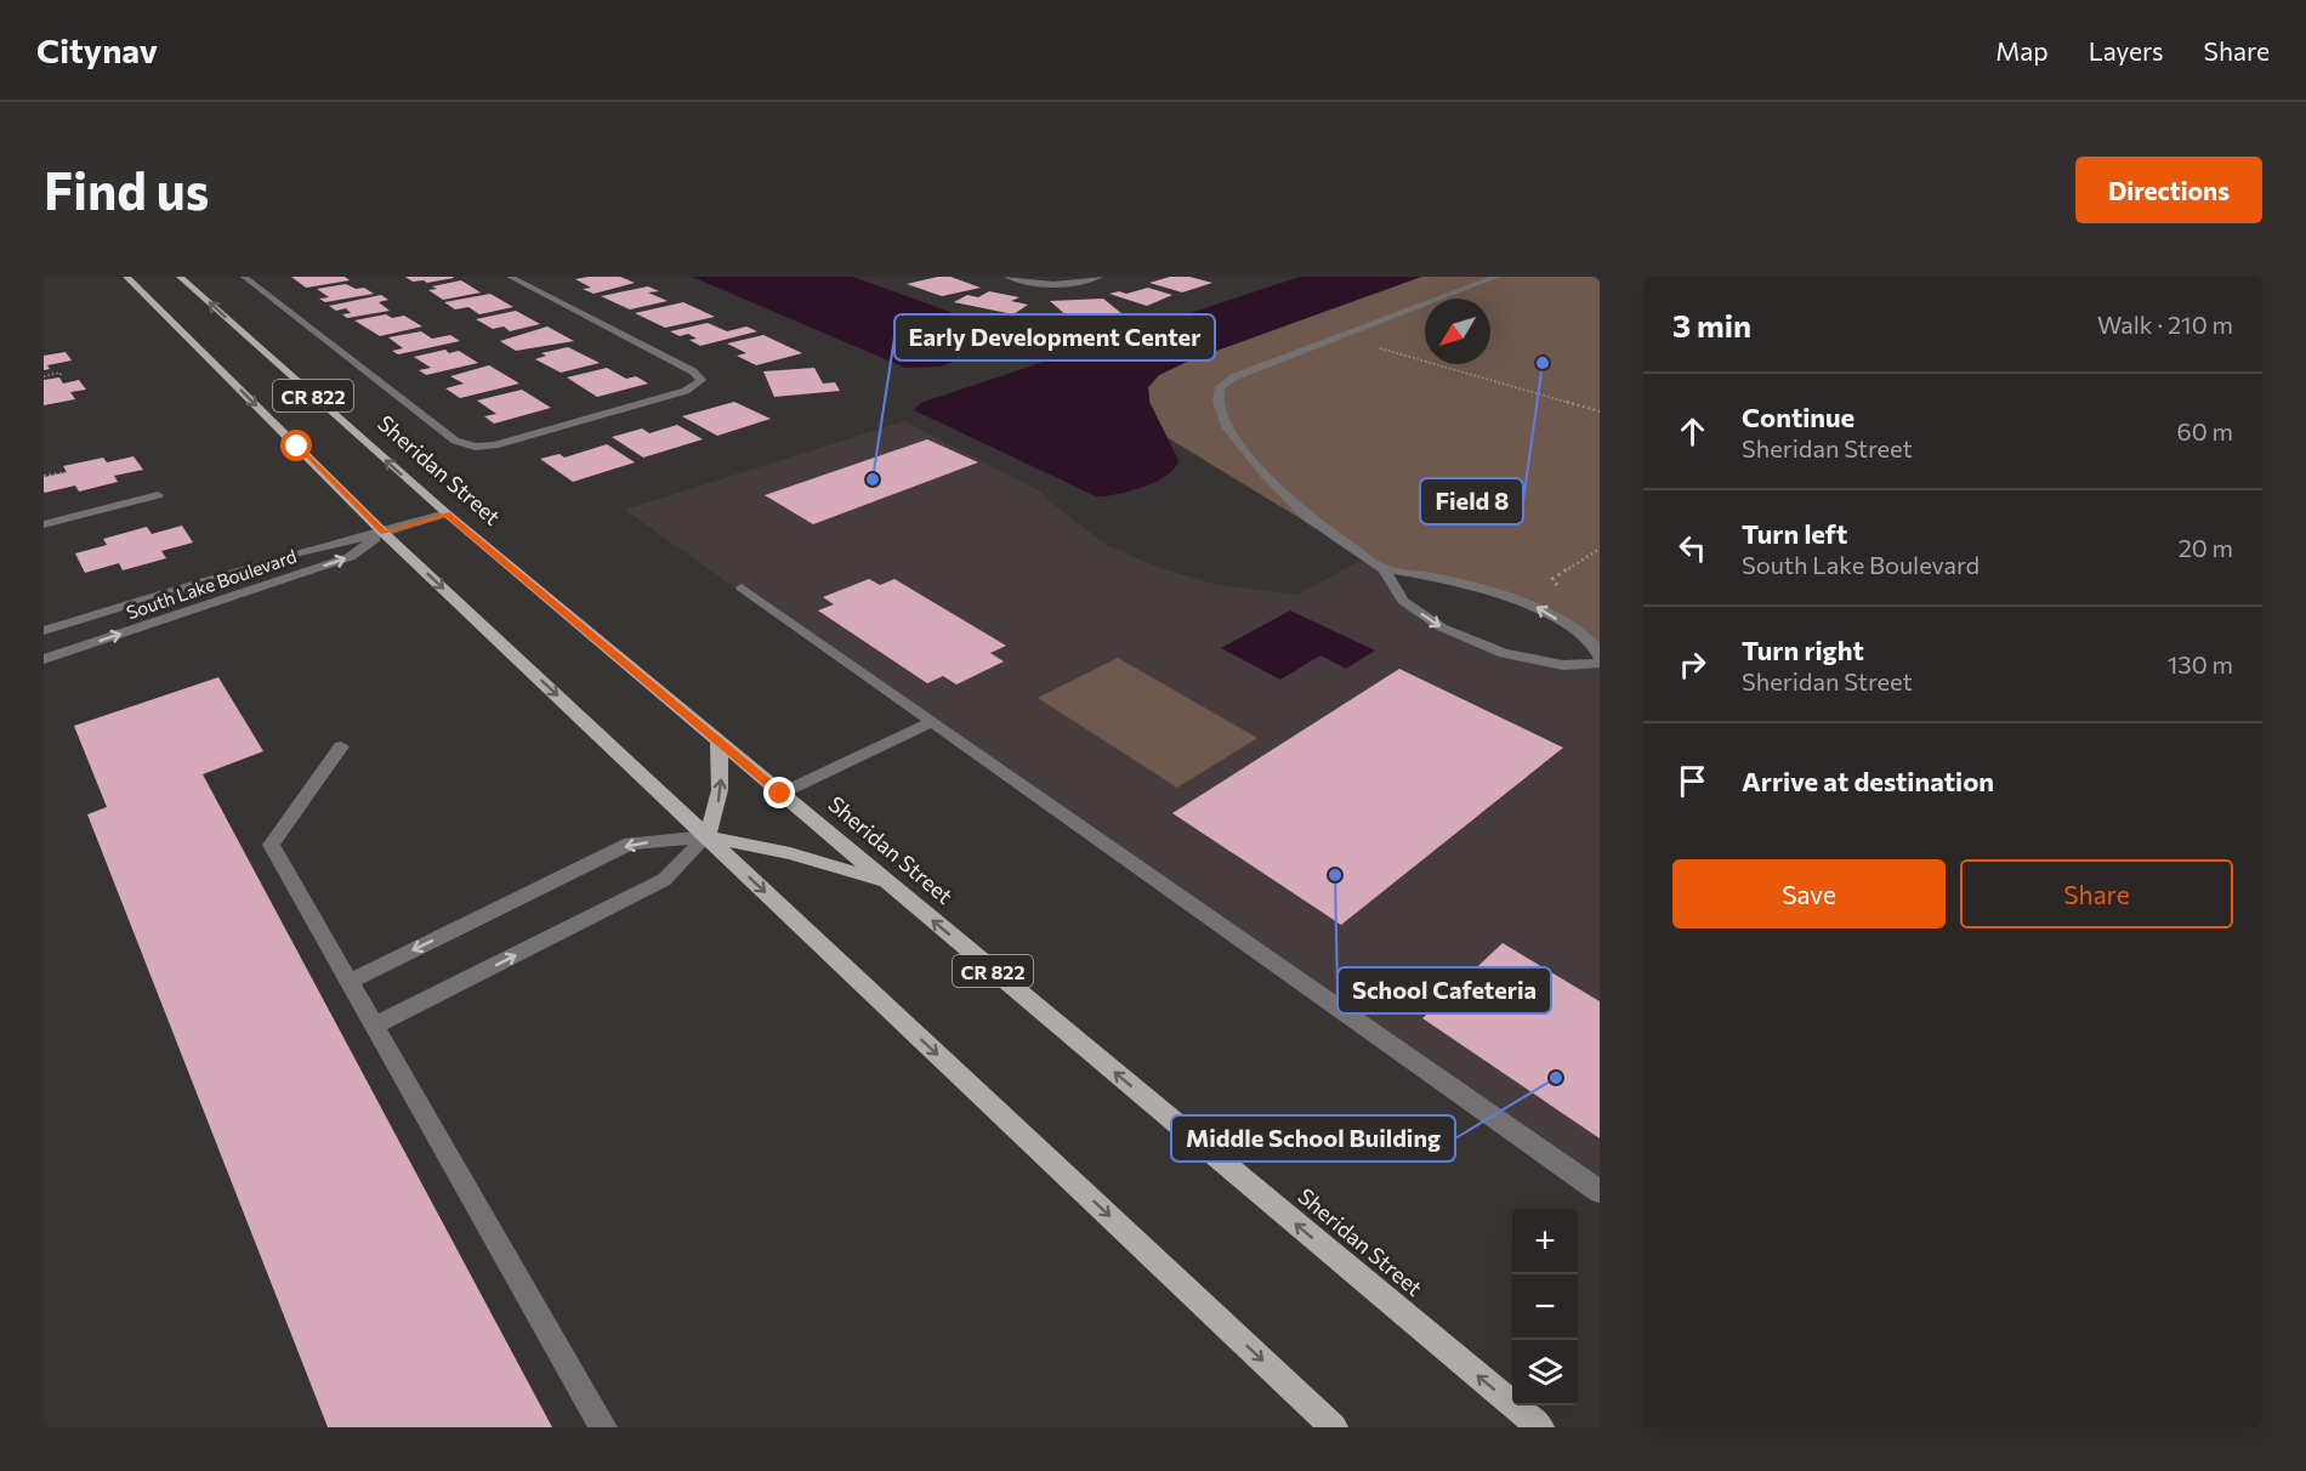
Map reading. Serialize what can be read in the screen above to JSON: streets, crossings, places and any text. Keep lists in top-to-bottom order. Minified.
{"streets":{"main road":["CR 822","Sheridan Street"],"street":["South Lake Boulevard"]},"crossings":[["CR 822","South Lake Boulevard"],["Sheridan Street","South Lake Boulevard"]],"places":["Field 8","Early Development Center","School Cafeteria","Middle School Building"],"north":"bottom left","page":{"header":"Citynav","nav":["Map","Layers","Share"],"buttons":["Directions",["Save","Share"]],"title":"Find us","heading":["3 min","Walk · 210 m"],"list":[["Continue","Sheridan Street","60 m"],["Turn left","South Lake Boulevard","20 m"],["Turn right","Sheridan Street","130 m"],"Arrive at destination"],"map_buttons":["+","−"]}}
